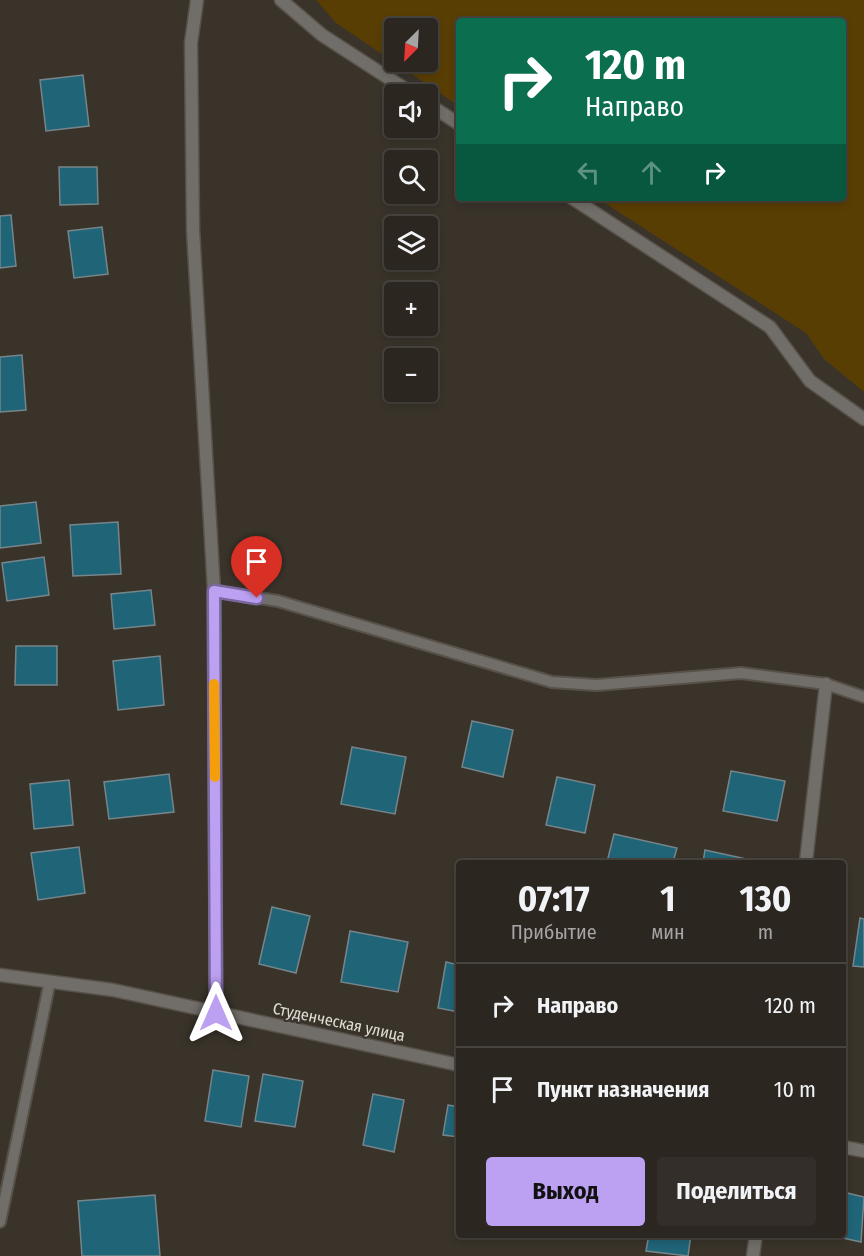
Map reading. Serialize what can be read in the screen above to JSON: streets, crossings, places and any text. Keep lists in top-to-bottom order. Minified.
{"streets":{"street":["Студенческая улица"]},"north":"bottom left","page":{"map_buttons":["+","−"],"turn":["120 m","Направо"],"eta":["07:17","Прибытие","1","мин","130","m"],"list":[{"name":"Направо","value":"120 m"},{"name":"Пункт назначения","value":"10 m"}],"buttons":["Выход","Поделиться"]}}
